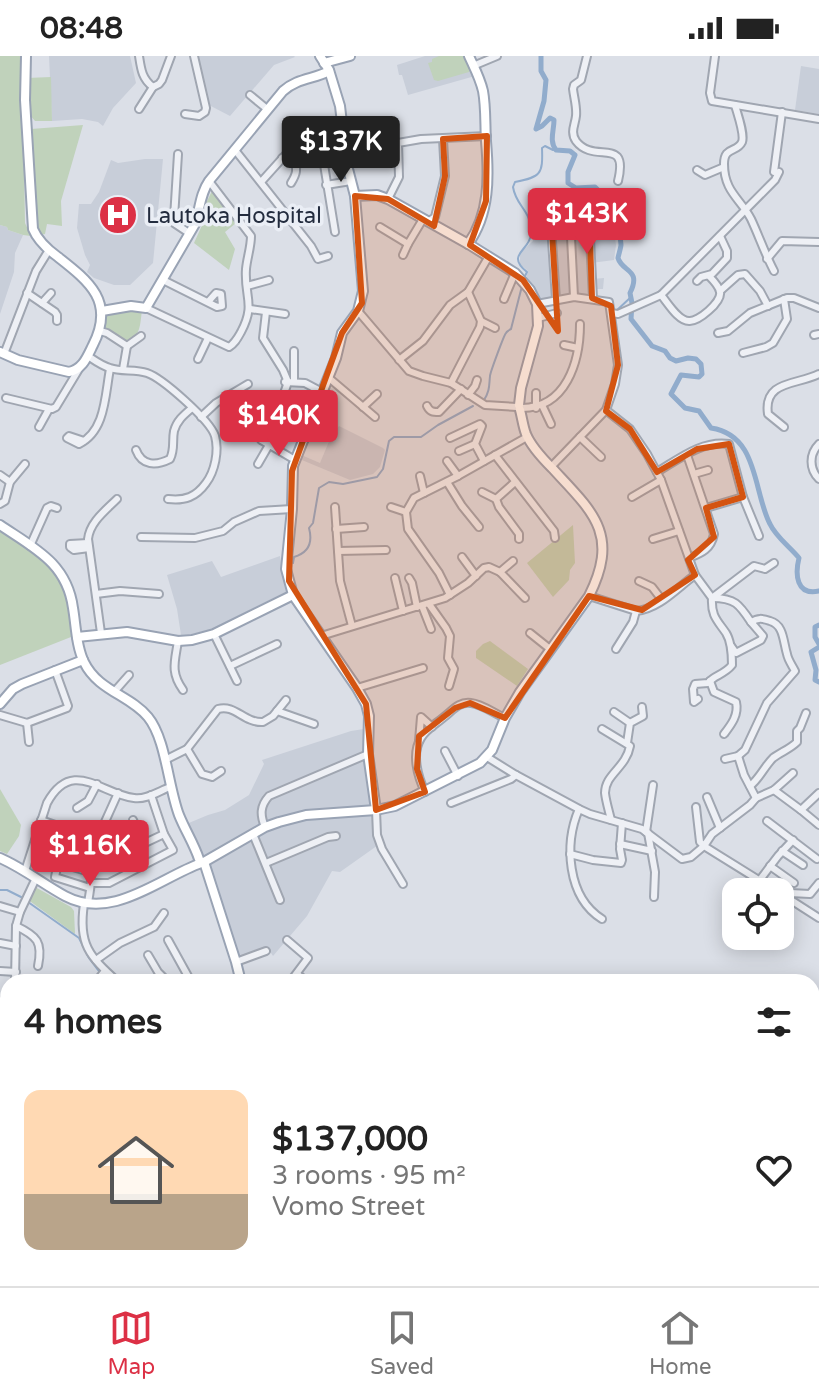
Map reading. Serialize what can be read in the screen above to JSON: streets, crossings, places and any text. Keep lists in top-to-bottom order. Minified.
{"places":{"hospital":["Lautoka Hospital"]},"page":{"status":"08:48","price":["$137K","$143K","$140K","$116K"],"heading":"4 homes","list":[{"name":"$137,000","note":"3 rooms · 95 m² · Vomo Street"}],"tabs":["Map","Saved","Home"]}}
